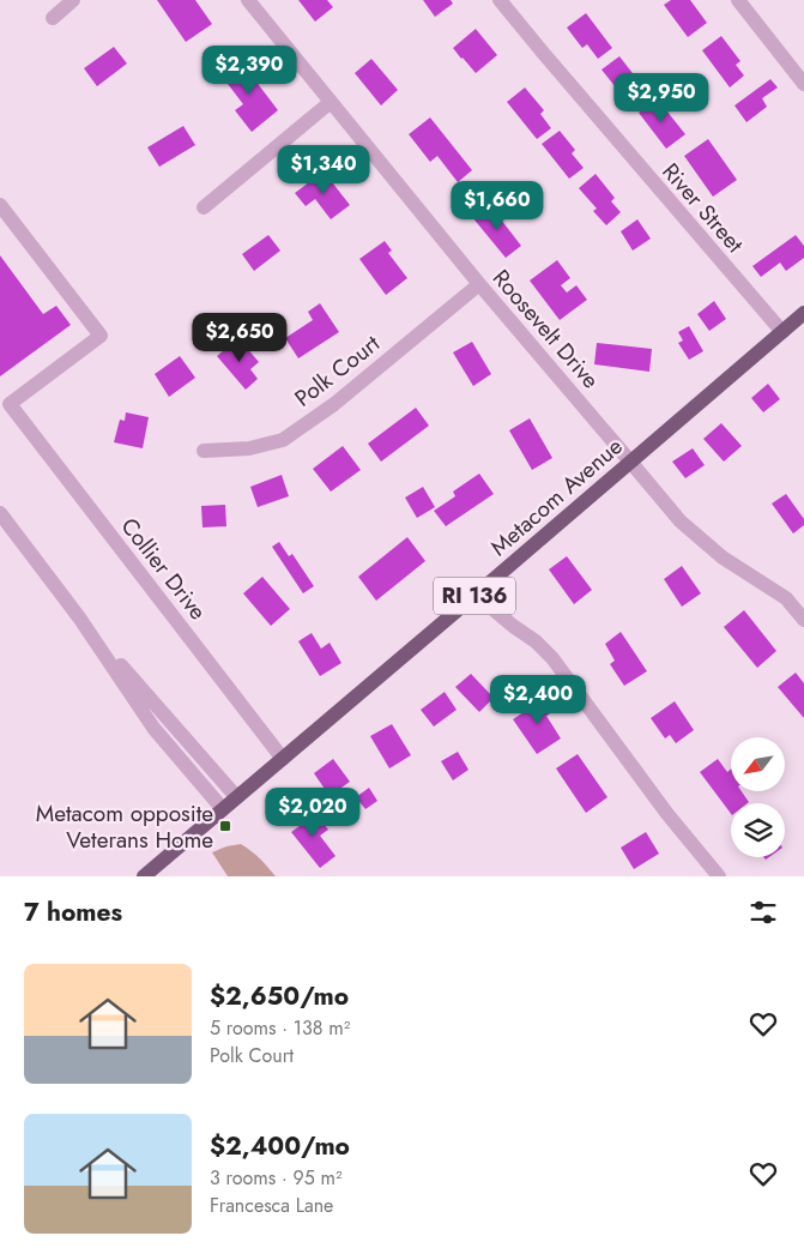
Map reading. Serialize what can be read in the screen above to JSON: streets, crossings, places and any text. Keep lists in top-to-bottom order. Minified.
{"streets":{"main road":["Metacom Avenue","RI 136"],"street":["River Street","Roosevelt Drive","Polk Court","Collier Drive"]},"crossings":[["River Street","Metacom Avenue"],["Roosevelt Drive","Polk Court"],["Roosevelt Drive","Metacom Avenue"],["Metacom Avenue","Collier Drive"]],"places":{"transit":["Metacom opposite Veterans Home"]},"north":"bottom left","page":{"price":["$2,390","$2,950","$1,340","$1,660","$2,650","$2,400","$2,020"],"heading":"7 homes","list":[{"name":"$2,650/mo","note":"5 rooms · 138 m² · Polk Court"},{"name":"$2,400/mo","note":"3 rooms · 95 m² · Francesca Lane"}]}}
